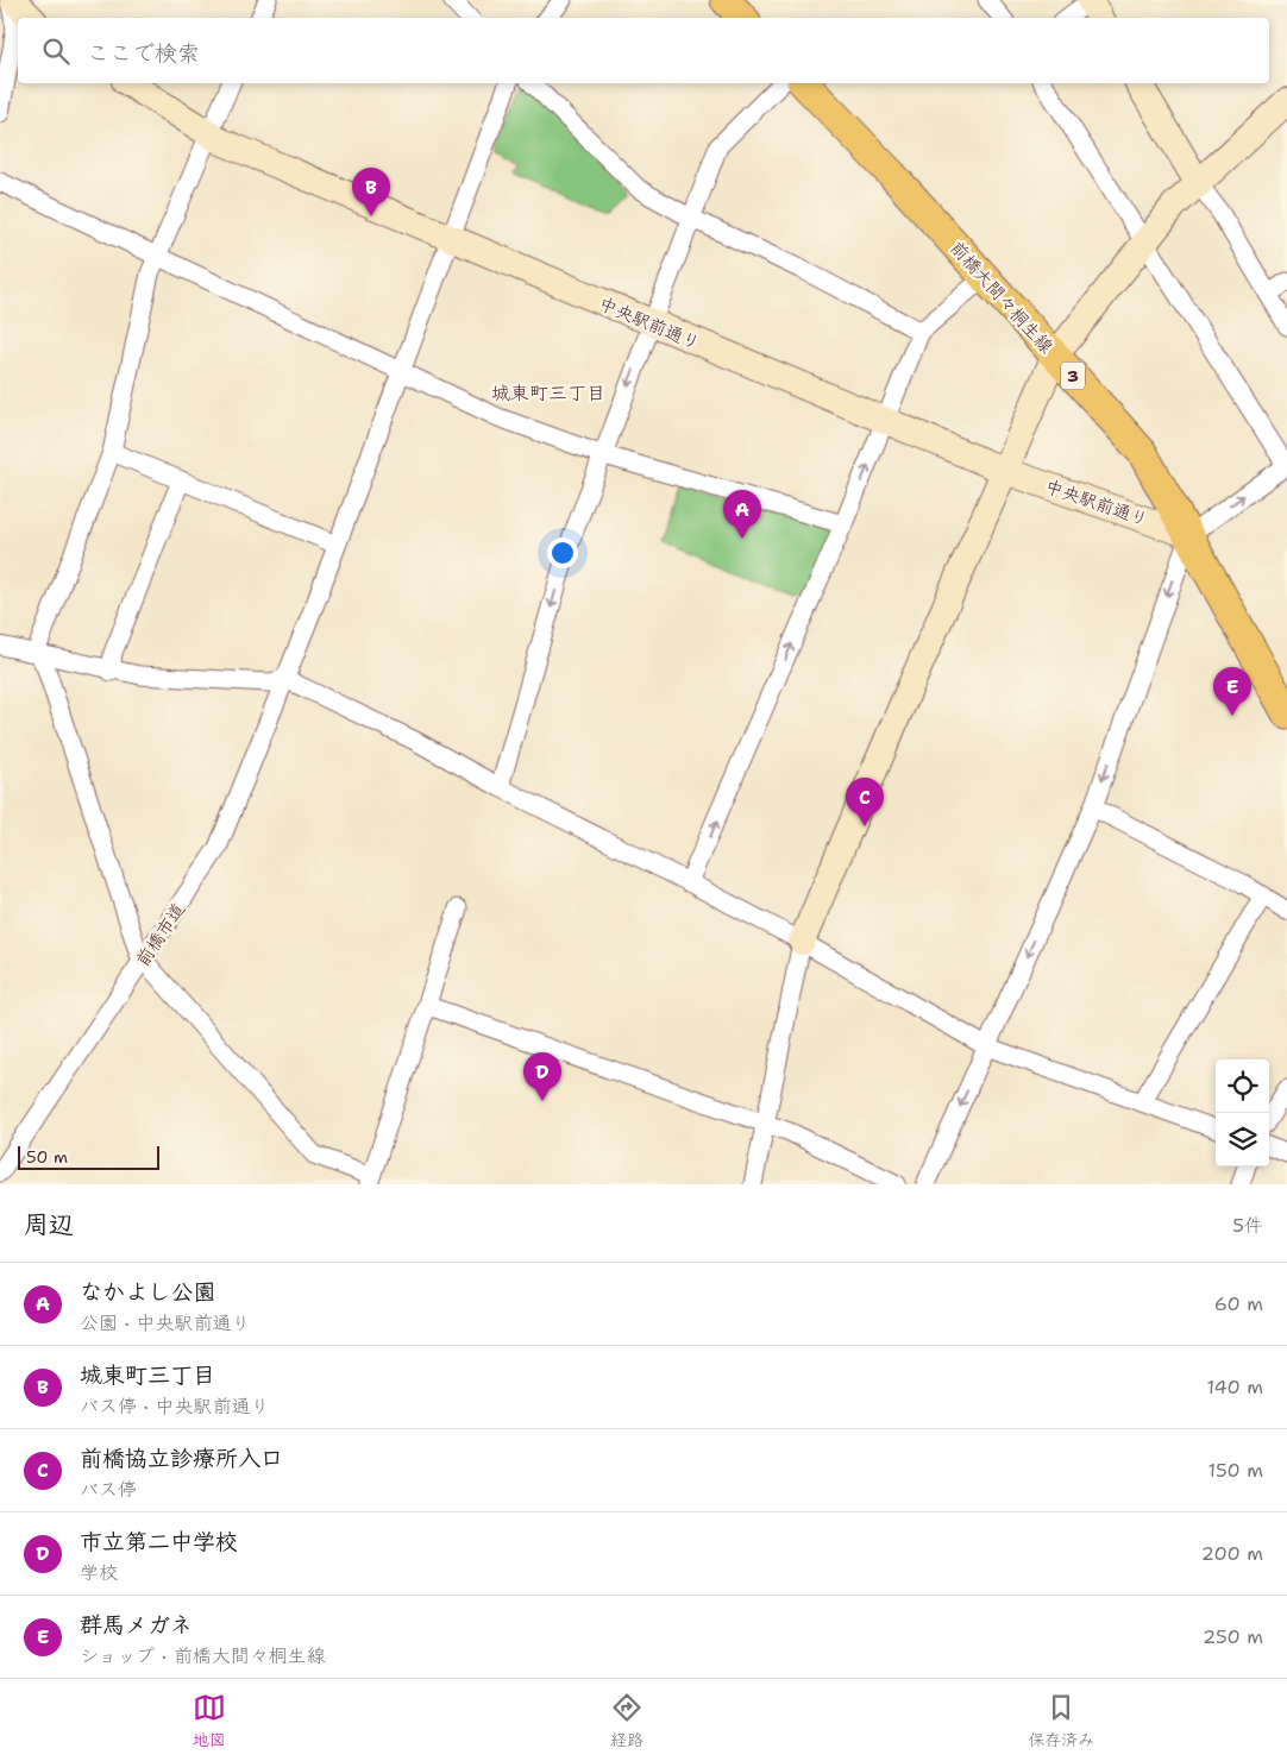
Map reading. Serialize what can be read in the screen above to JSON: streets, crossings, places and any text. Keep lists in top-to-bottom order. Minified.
{"streets":{"main road":["前橋大間々桐生線","3"],"street":["中央駅前通り","前橋市道"]},"crossings":[["前橋大間々桐生線","中央駅前通り"],["中央駅前通り","前橋市道"]],"districts":["城東町三丁目"],"scale_bar":"50 m","page":{"search":"ここで検索","pins":["B","A","E","C","D"],"scale":"50 m","heading":["周辺","5件"],"list":[{"mark":"A","name":"なかよし公園","note":"公園 · 中央駅前通り","value":"60 m"},{"mark":"B","name":"城東町三丁目","note":"バス停 · 中央駅前通り","value":"140 m"},{"mark":"C","name":"前橋協立診療所入口","note":"バス停","value":"150 m"},{"mark":"D","name":"市立第二中学校","note":"学校","value":"200 m"},{"mark":"E","name":"群馬メガネ","note":"ショップ · 前橋大間々桐生線","value":"250 m"}],"nav":["地図","経路","保存済み"]}}
